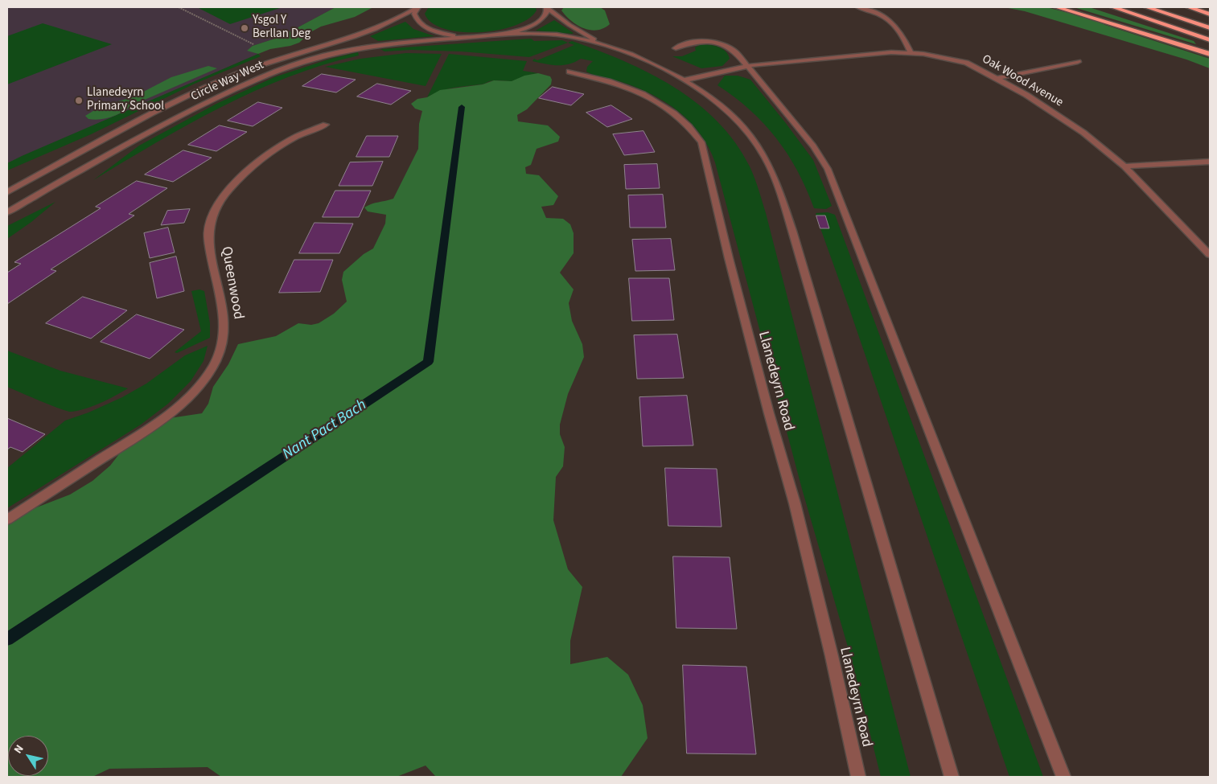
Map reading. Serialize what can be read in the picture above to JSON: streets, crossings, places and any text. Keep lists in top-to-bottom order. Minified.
{"streets":{"street":["Circle Way West","Oak Wood Avenue","Queenwood","Llanedeyrn Road"]},"water":["Nant Pact Bach"],"places":["Ysgol Y Berllan Deg","Llanedeyrn Primary School"],"north":"top left"}
